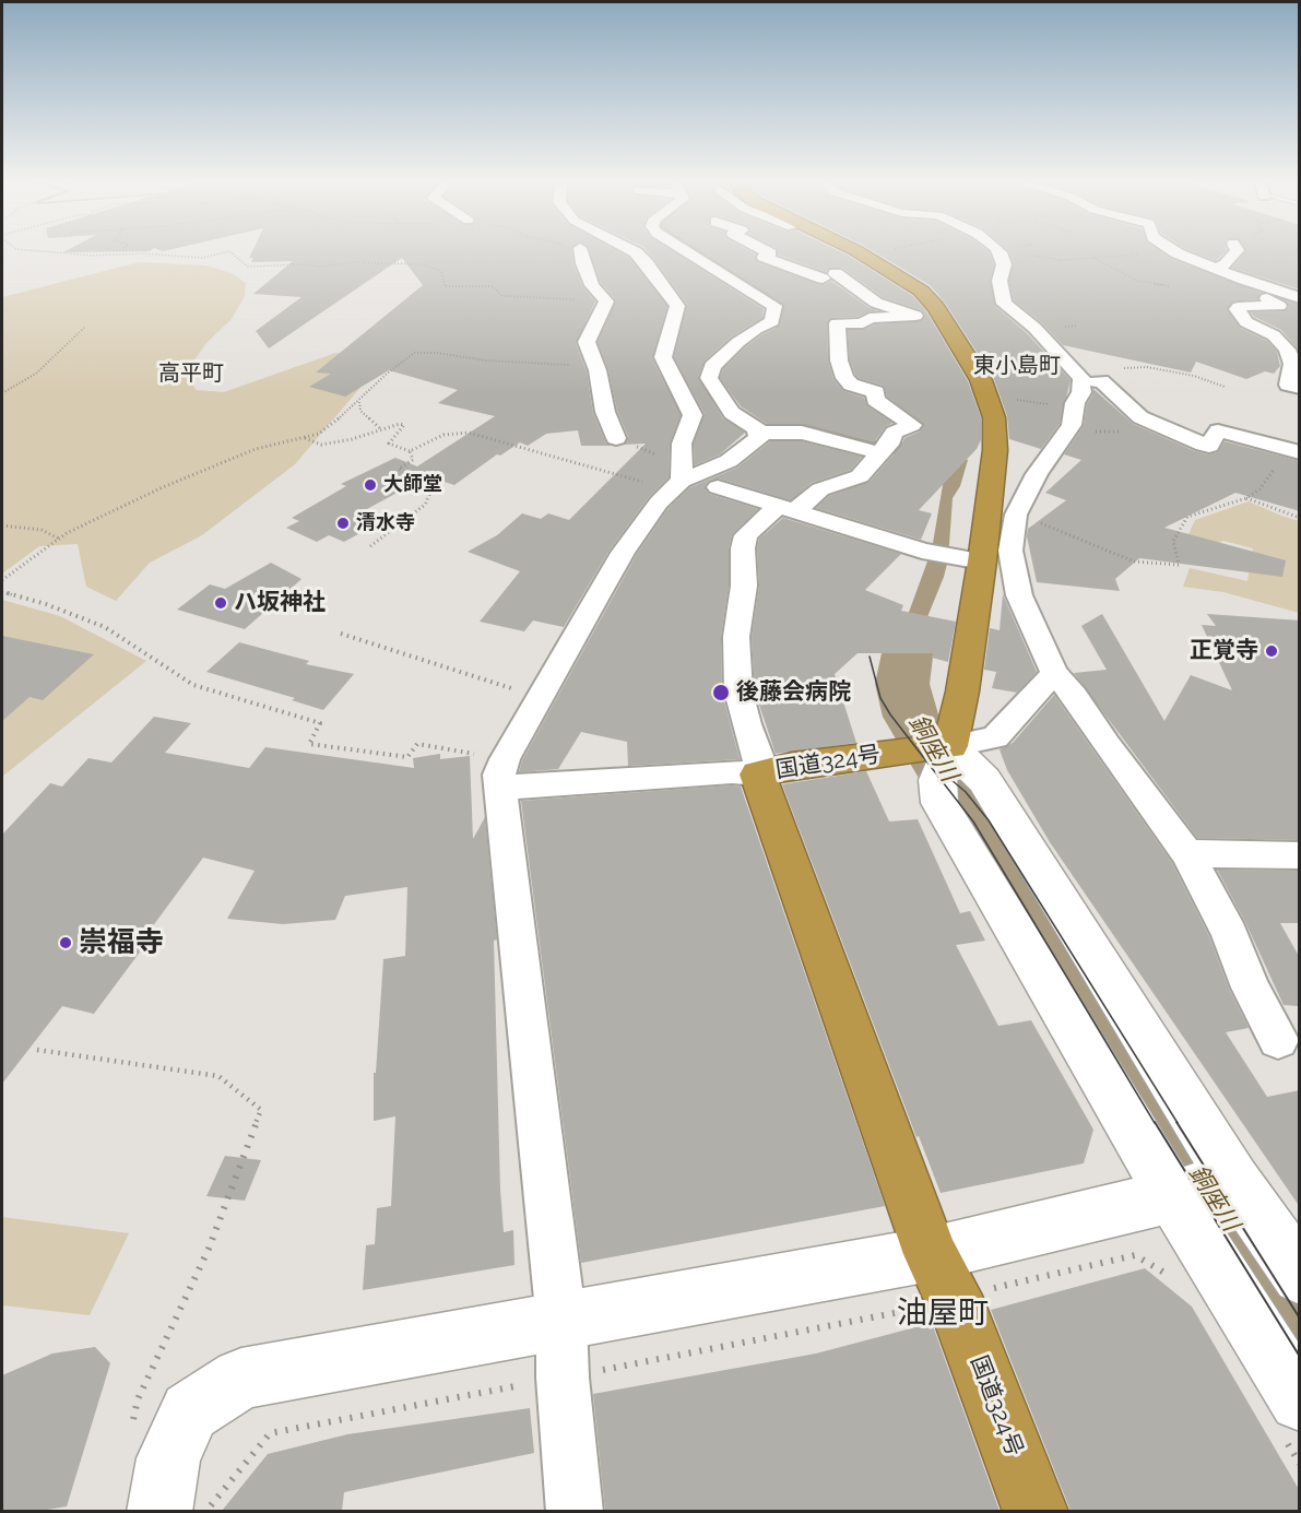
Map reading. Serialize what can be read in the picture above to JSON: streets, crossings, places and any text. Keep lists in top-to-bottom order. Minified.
{"streets":{"highway":["国道324号"]},"districts":["東小島町","高平町","油屋町"],"water":["銅座川"],"places":["大師堂","清水寺","ハ坂神社","正覚寺","後藤会病院","崇福寺"]}
